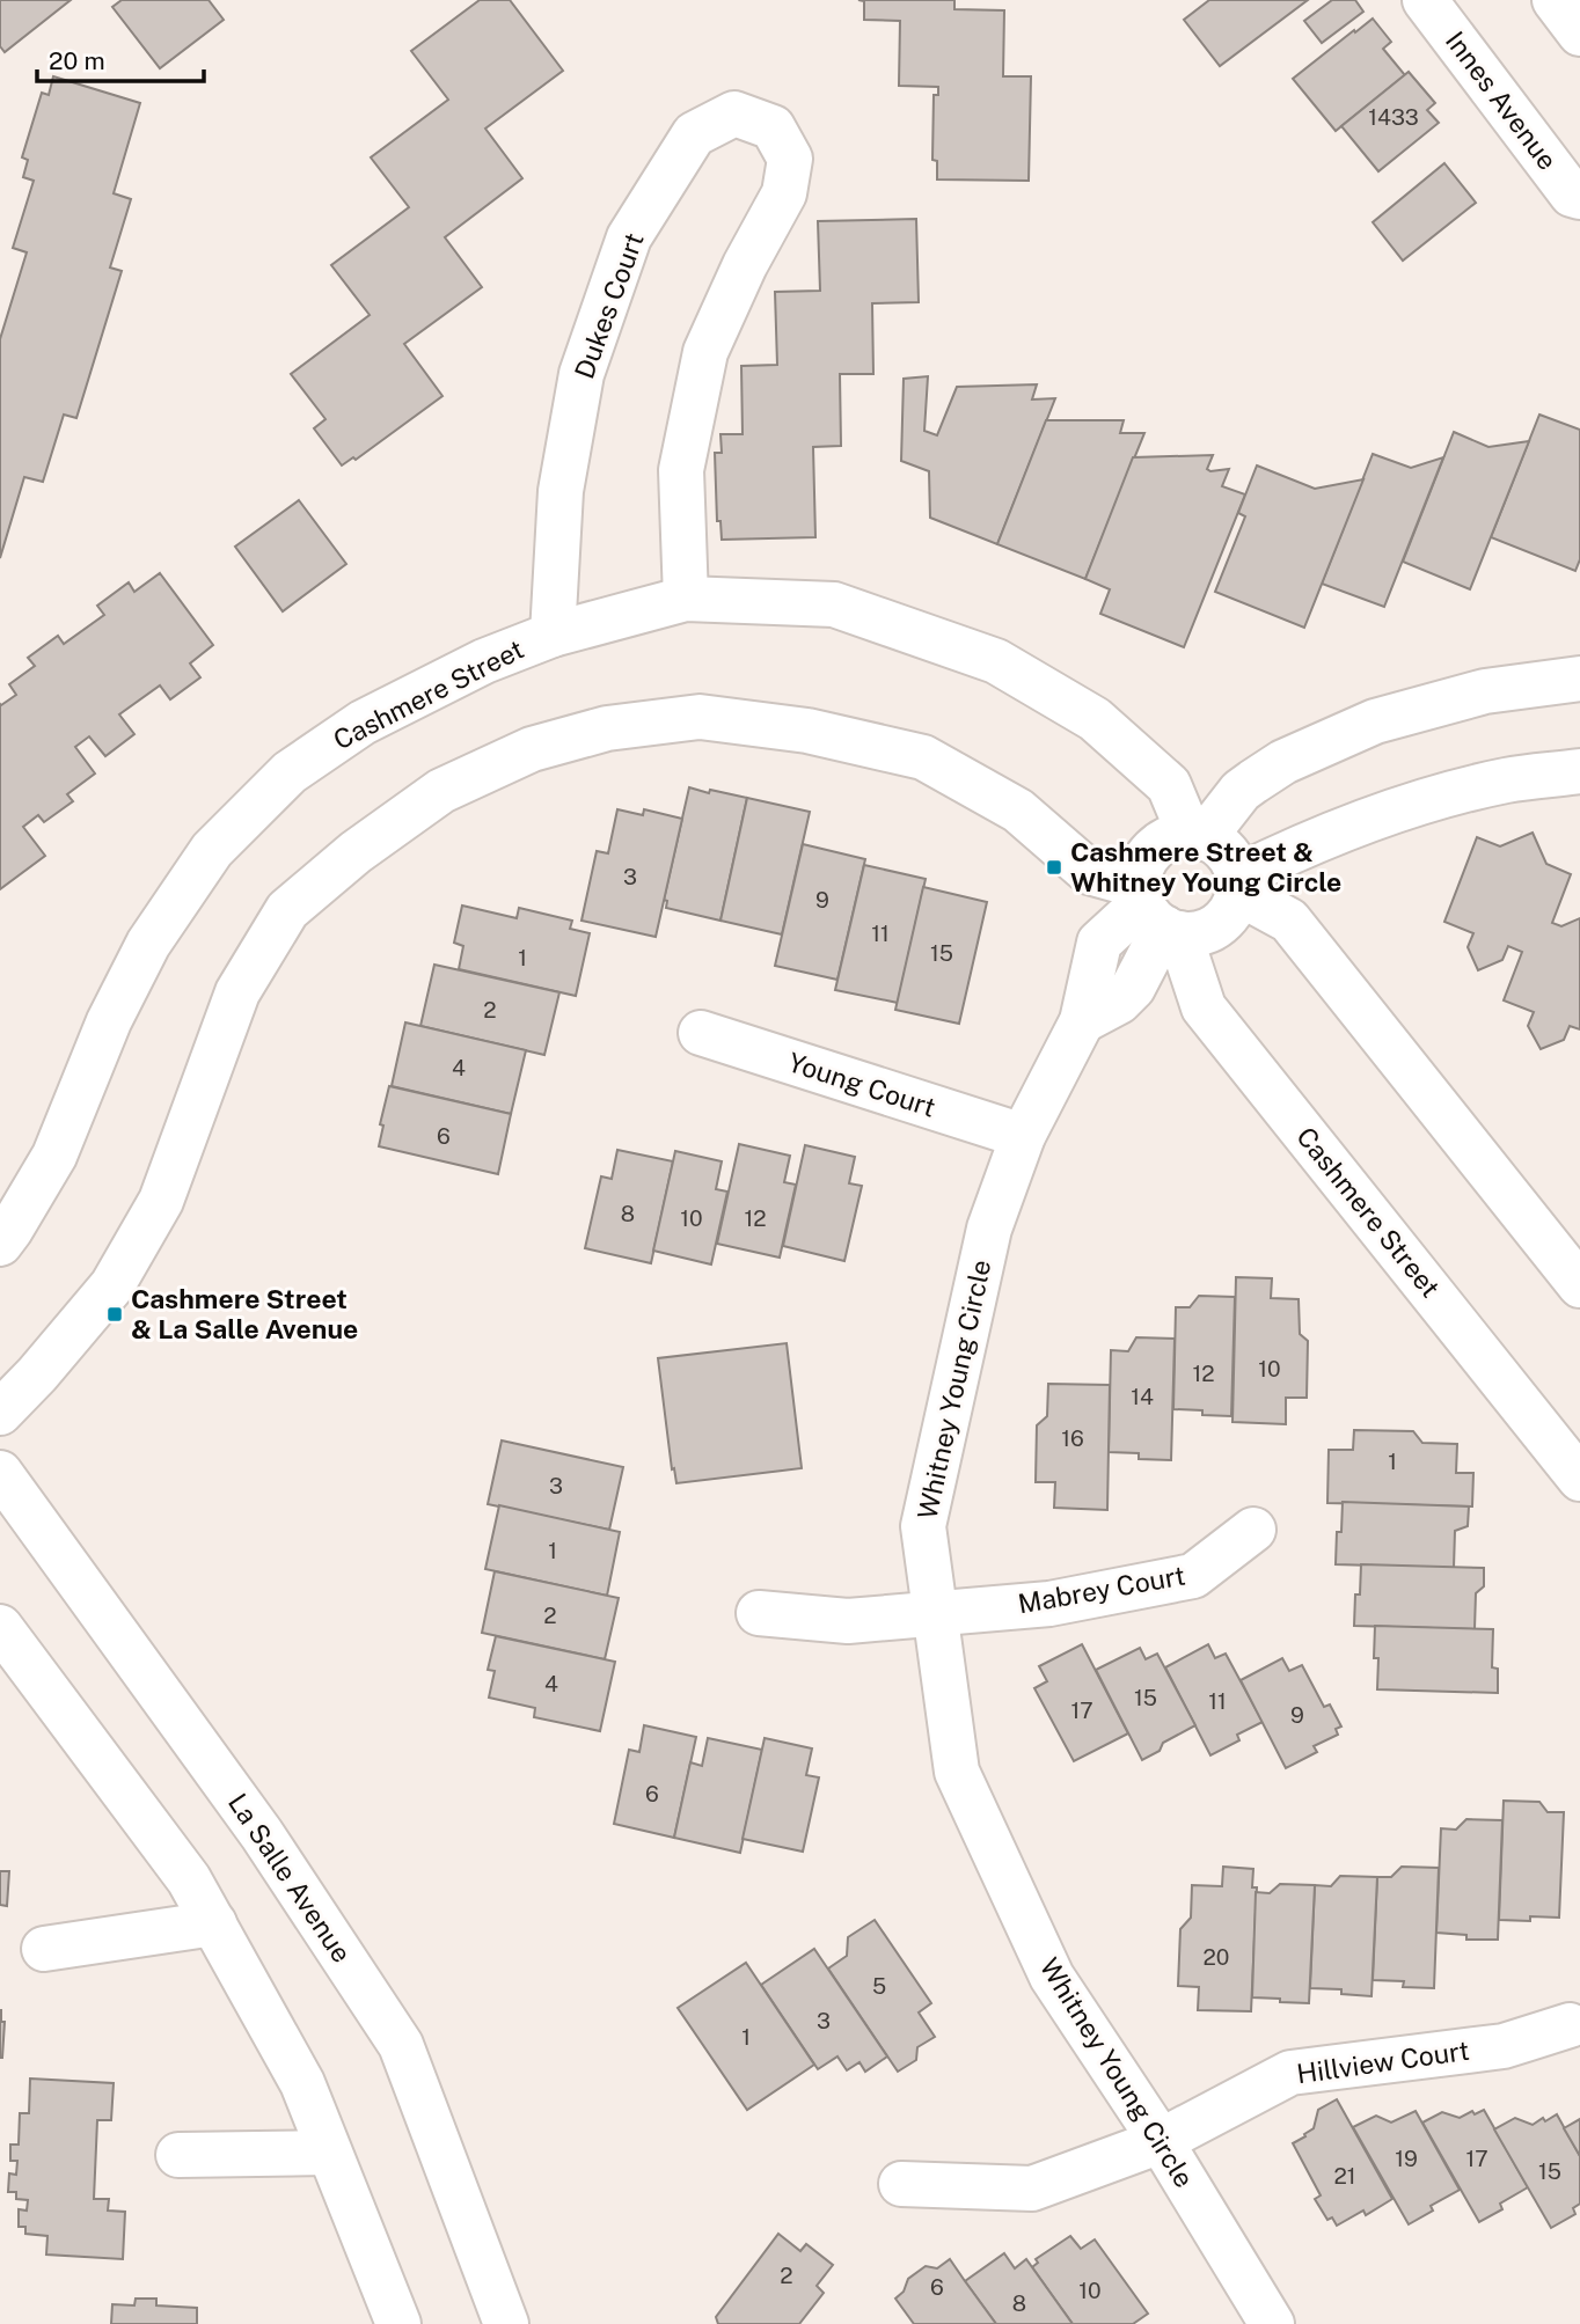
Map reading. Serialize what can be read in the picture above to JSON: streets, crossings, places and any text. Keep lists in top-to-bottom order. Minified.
{"streets":{"street":["Innes Avenue","Dukes Court","Cashmere Street","Young Court","Whitney Young Circle","Mabrey Court","La Salle Avenue","Hillview Court"]},"crossings":[["Dukes Court","Cashmere Street"],["Cashmere Street","Whitney Young Circle"],["Young Court","Whitney Young Circle"],["Whitney Young Circle","Mabrey Court"],["Whitney Young Circle","Hillview Court"]],"places":{"transit":["Cashmere Street & Whitney Young Circle","Cashmere Street & La Salle Avenue"]},"house_numbers":["1433","3","9","11","15","1","2","4","6","8","10","12","10","12","14","16","1","3","1","2","4","15","11","17","9","6","20","5","3","1","19","17","15","21","2","6","10","8"],"scale_bar":"20 m"}
